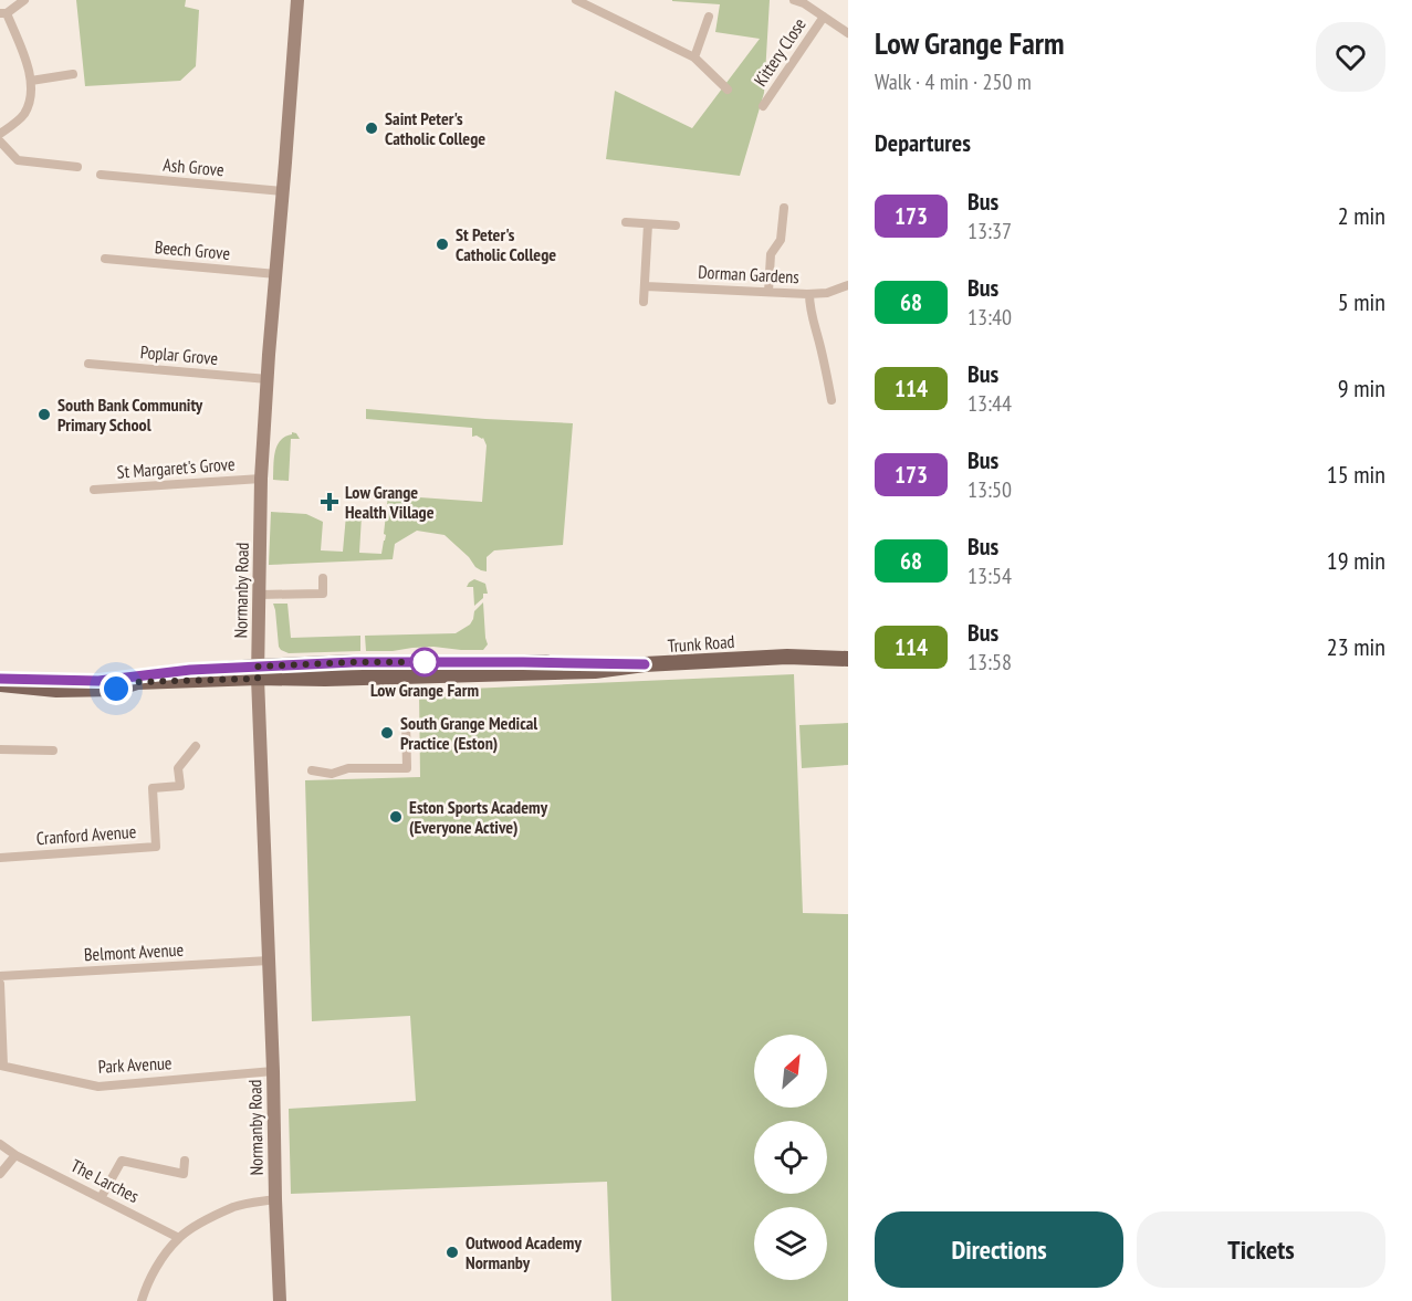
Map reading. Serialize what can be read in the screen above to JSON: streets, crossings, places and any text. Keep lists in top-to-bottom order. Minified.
{"streets":{"main road":["Trunk Road"],"street":["Kittery Close","Ash Grove","Beech Grove","Dorman Gardens","Poplar Grove","St Margaret's Grove","Normanby Road","Cranford Avenue","Belmont Avenue","Park Avenue","The Larches"]},"crossings":[["Ash Grove","Normanby Road"],["Beech Grove","Normanby Road"],["Poplar Grove","Normanby Road"],["St Margaret's Grove","Normanby Road"],["Normanby Road","Trunk Road"],["Normanby Road","Belmont Avenue"],["Normanby Road","Park Avenue"]],"places":{"other":["Saint Peter's Catholic College","St Peter's Catholic College","South Bank Community Primary School","Low Grange Farm","South Grange Medical Practice (Eston)","Eston Sports Academy (Everyone Active)","Outwood Academy Normanby"],"health":["Low Grange Health Village"]},"lines":["bus line 173"],"north":"top right","page":{"heading":[["Low Grange Farm","Walk · 4 min · 250 m"],"Departures"],"list":[{"mark":"173","name":"Bus","note":"13:37","value":"2 min"},{"mark":"68","name":"Bus","note":"13:40","value":"5 min"},{"mark":"114","name":"Bus","note":"13:44","value":"9 min"},{"mark":"173","name":"Bus","note":"13:50","value":"15 min"},{"mark":"68","name":"Bus","note":"13:54","value":"19 min"},{"mark":"114","name":"Bus","note":"13:58","value":"23 min"}],"buttons":["Directions","Tickets"]}}
